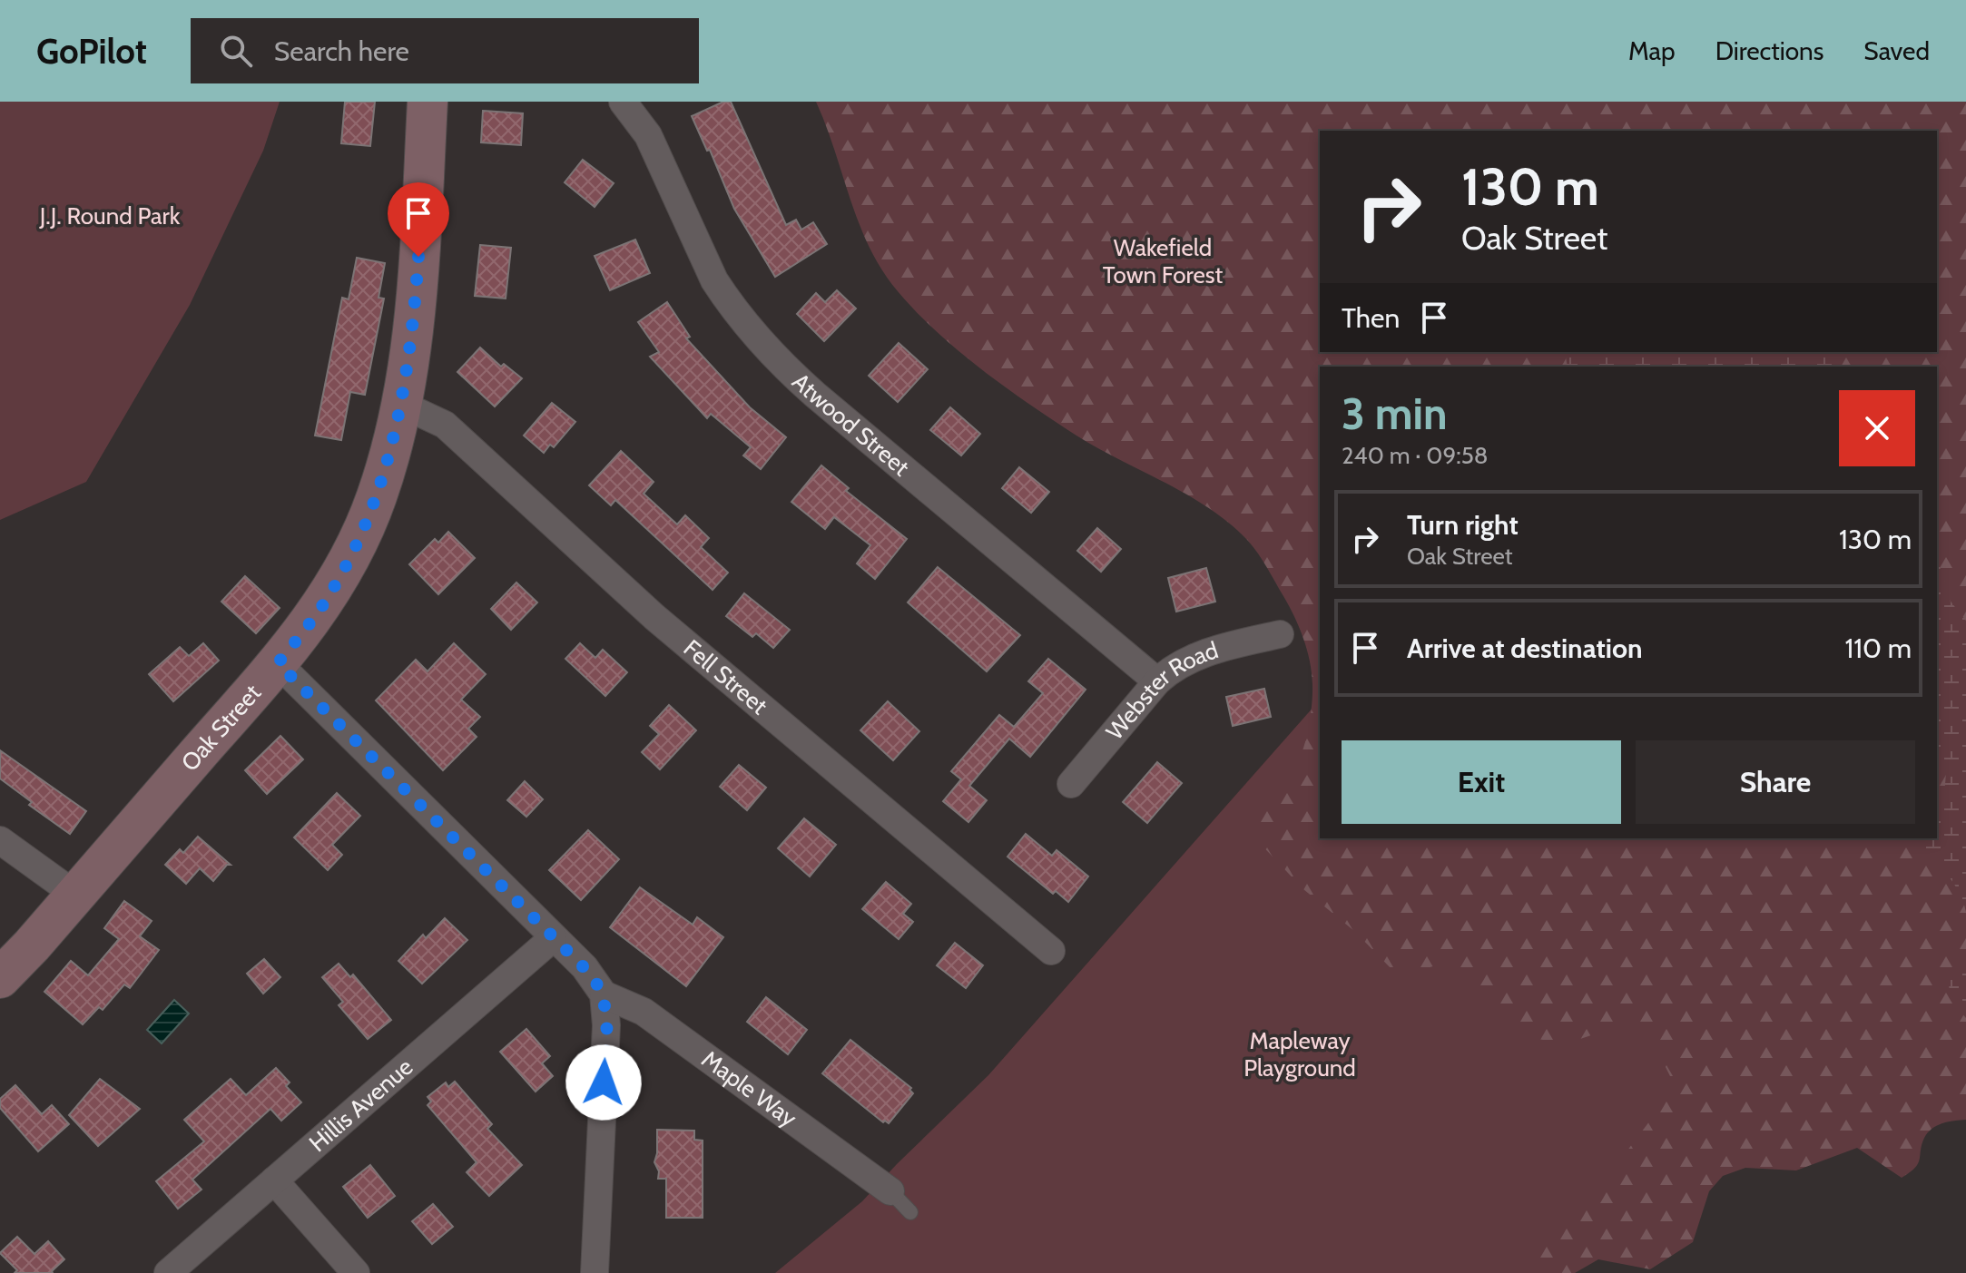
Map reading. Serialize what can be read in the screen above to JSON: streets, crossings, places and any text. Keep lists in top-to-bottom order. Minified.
{"streets":{"street":["Atwood Street","Fell Street","Webster Road","Oak Street","Maple Way","Hillis Avenue"]},"crossings":[["Atwood Street","Webster Road"],["Fell Street","Oak Street"]],"parks":["J.J. Round Park","Wakefield Town Forest","Mapleway Playground"],"page":{"header":"GoPilot","search":"Search here","nav":["Map","Directions","Saved"],"turn":["130 m","Oak Street"],"then":"Then","heading":["3 min","240 m · 09:58"],"list":[{"name":"Turn right","note":"Oak Street","value":"130 m"},{"name":"Arrive at destination","value":"110 m"}],"buttons":["Exit","Share"]}}
